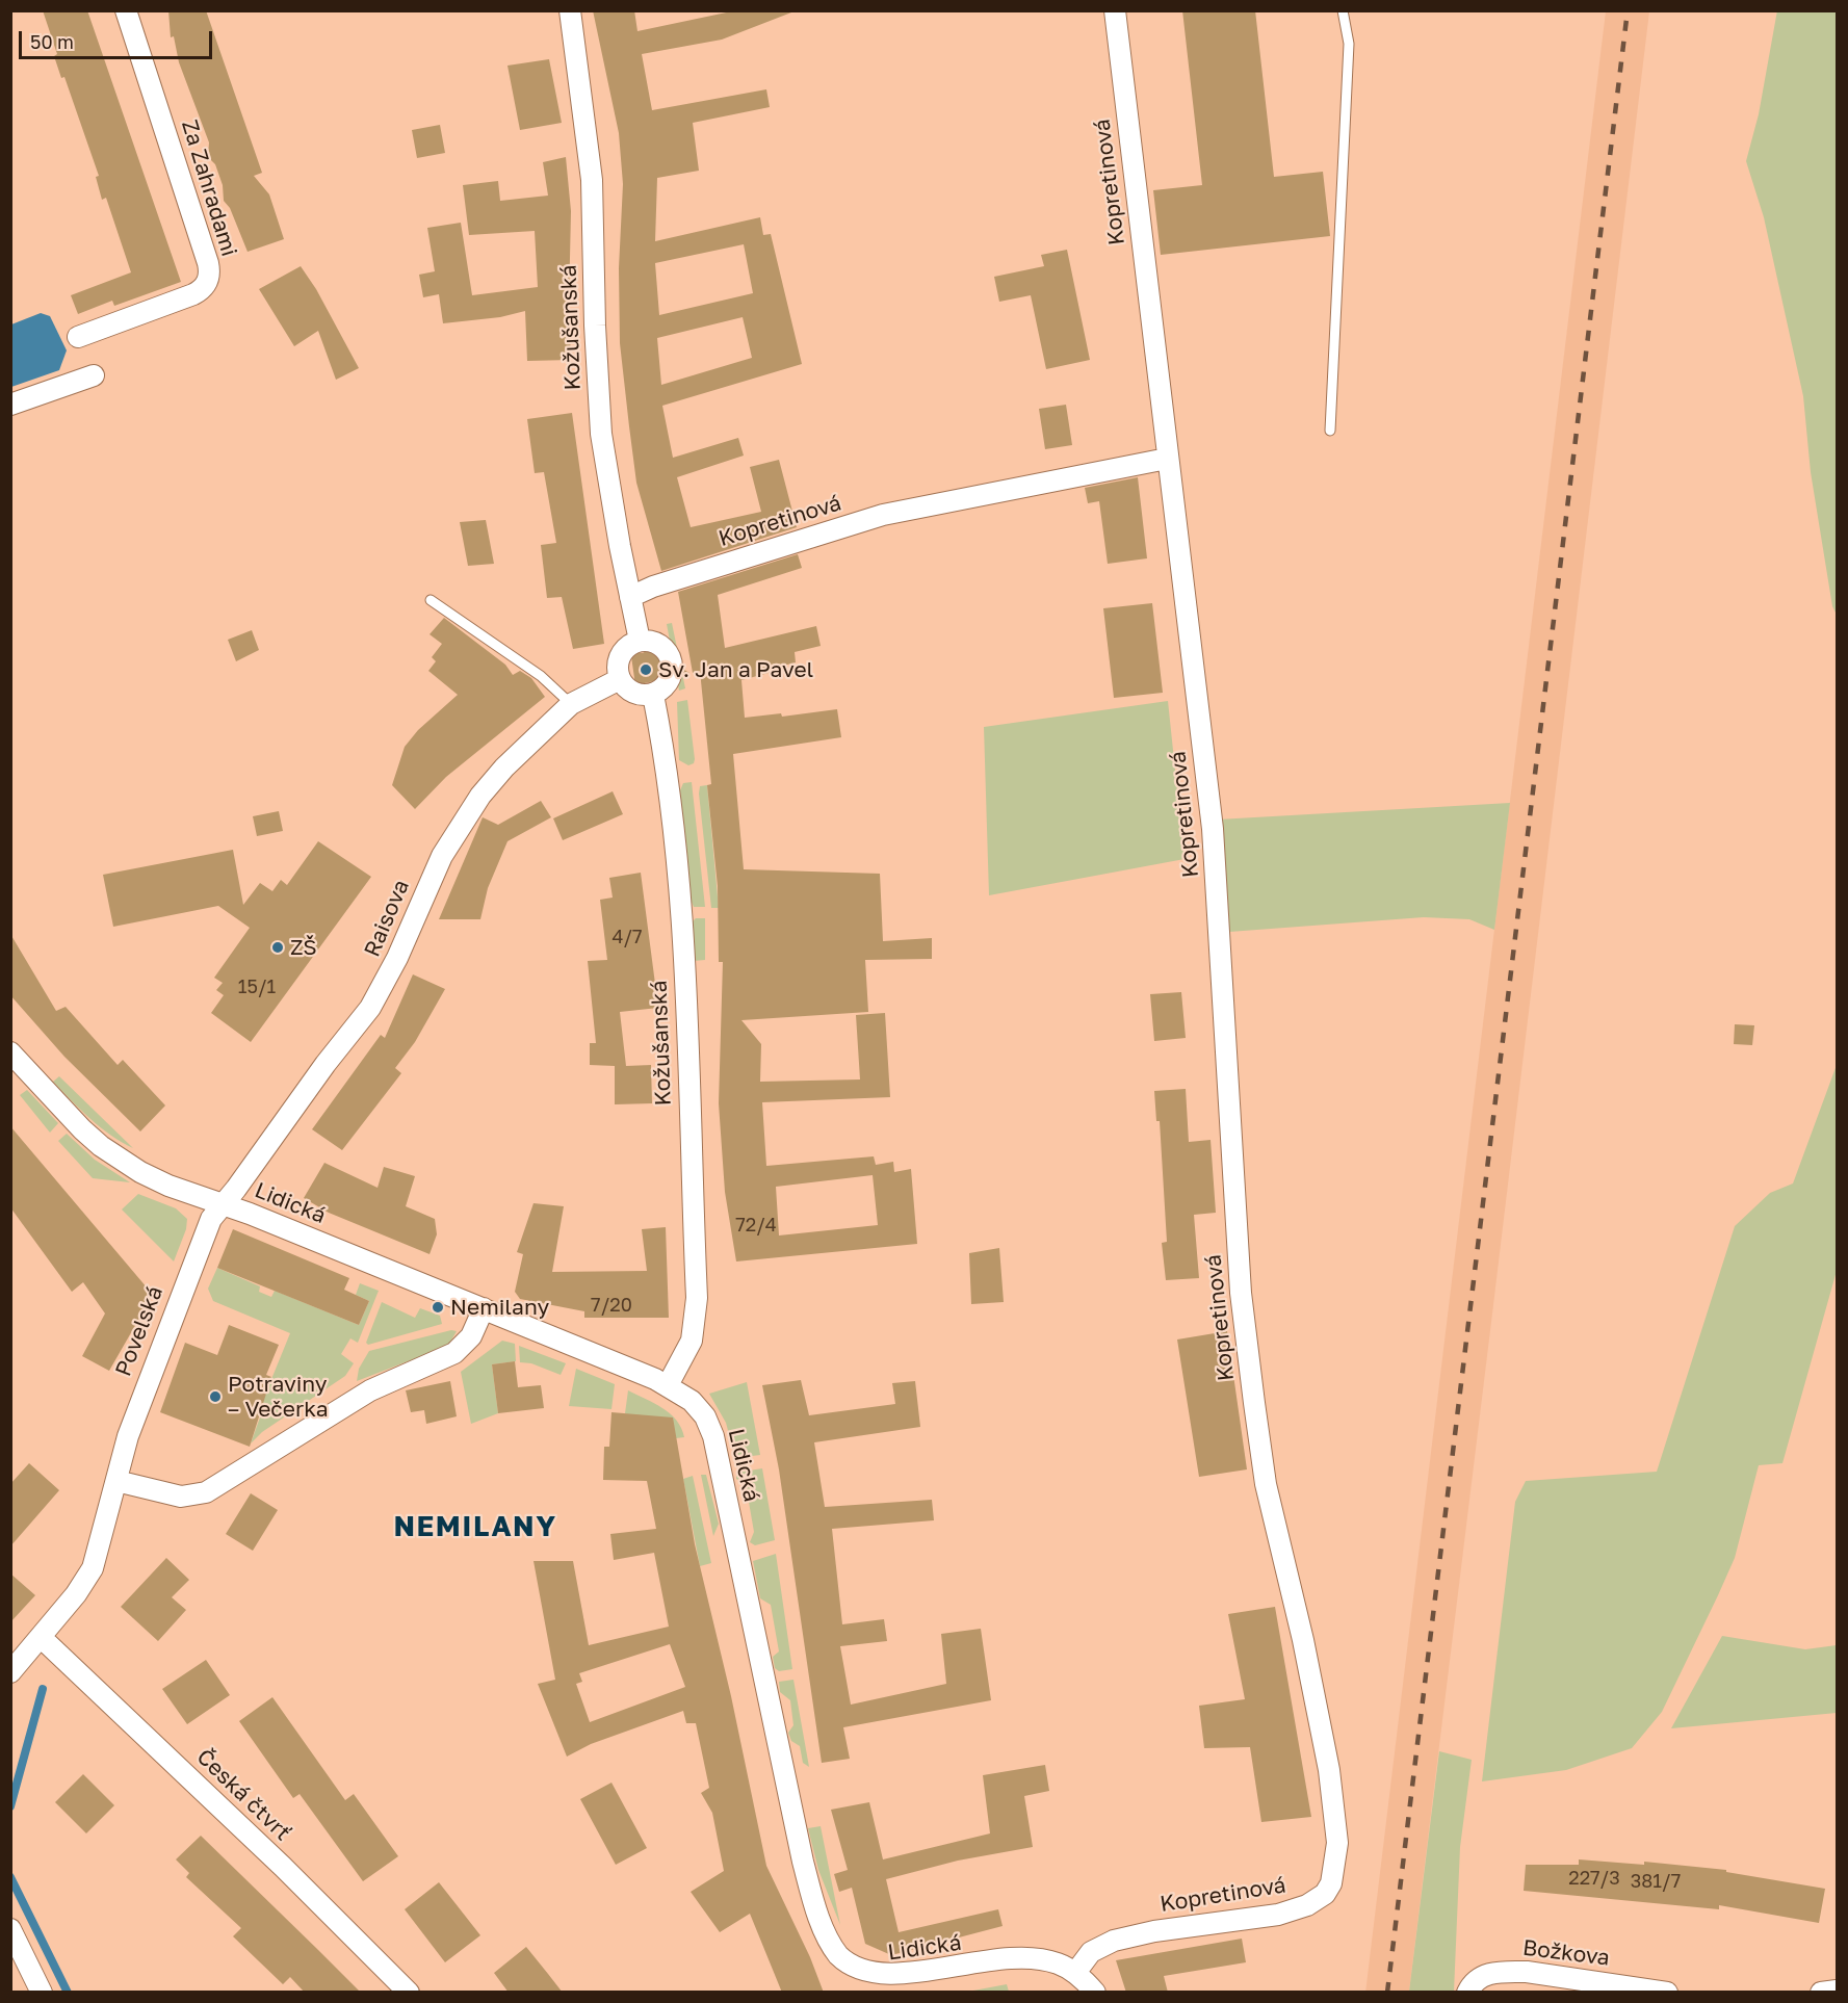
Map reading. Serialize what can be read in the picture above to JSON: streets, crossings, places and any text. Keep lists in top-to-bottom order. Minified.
{"streets":{"street":["Kopretinová","Za Zahradami","Kožušanská","Raisova","Lidická","Povelská","Česká čtvrť","Božkova"]},"crossings":[["Kopretinová","Kožušanská"],["Kopretinová","Lidická"],["Kožušanská","Raisova"],["Kožušanská","Lidická"],["Raisova","Lidická"],["Raisova","Povelská"],["Lidická","Povelská"],["Povelská","Česká čtvrť"]],"districts":["NEMILANY"],"places":["Sv. Jan a Pavel","ZŠ","Nemilany","Potraviny – Večerka"],"house_numbers":["4/7","15/1","72/4","7/20","227/3","381/7"],"scale_bar":"50 m"}
